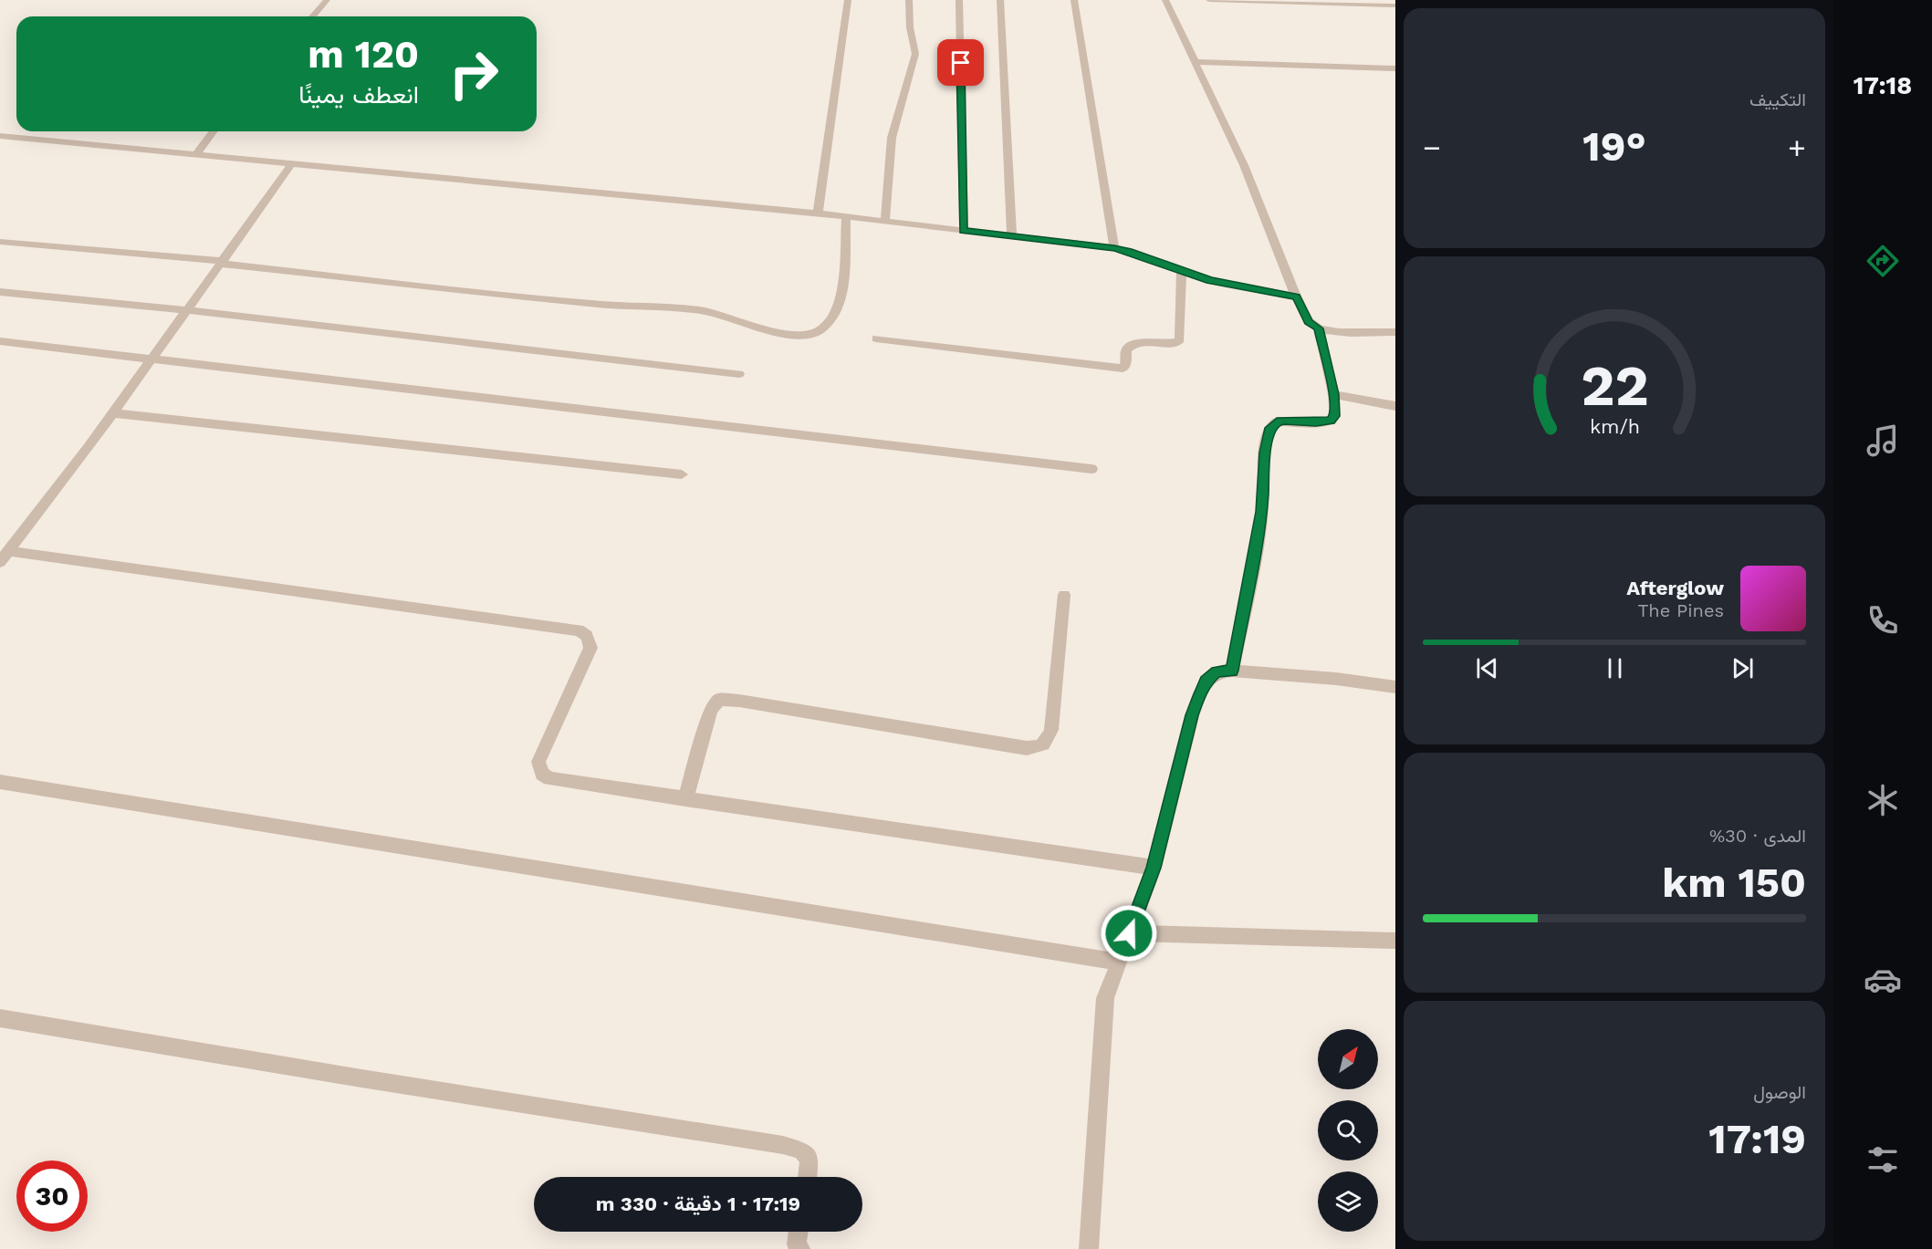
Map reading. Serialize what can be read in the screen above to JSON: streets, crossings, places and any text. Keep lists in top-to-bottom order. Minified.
{"north":"top right","page":{"tabs":"17:18","tile":["التكييف",["المدى · 30%","150 km"],["الوصول","17:19"]],"turn":["120 m","انعطف يمينًا"],"heat":["−","19°","+"],"song":["Afterglow","The Pines"],"limit":"30","trip":"17:19 · 1 دقيقة · 330 m","gauge":["22","km/h"]}}
